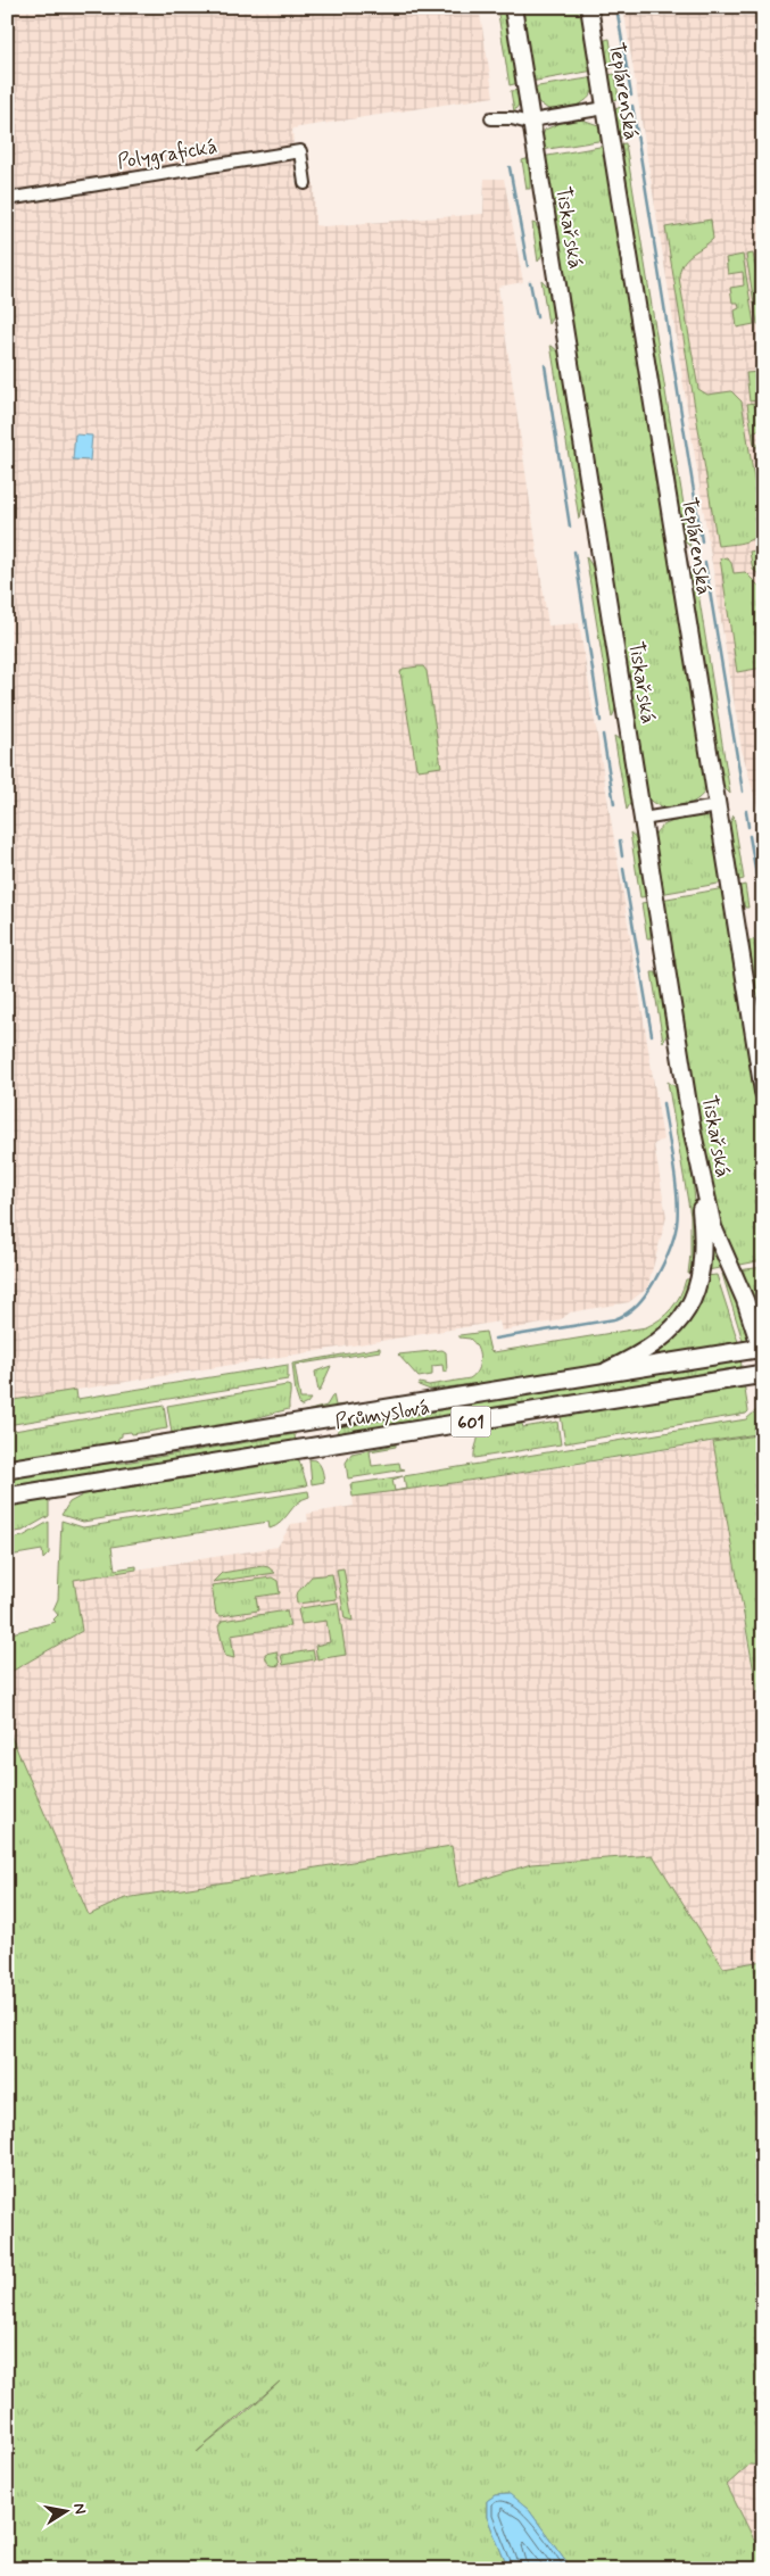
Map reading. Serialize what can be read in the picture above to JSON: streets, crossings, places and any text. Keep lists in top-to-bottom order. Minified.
{"streets":{"main road":["Průmyslová","601"],"street":["Teplárenská","Polygrafická","Tiskařská"]},"crossings":[["Tiskařská","Průmyslová"]],"north":"right"}
